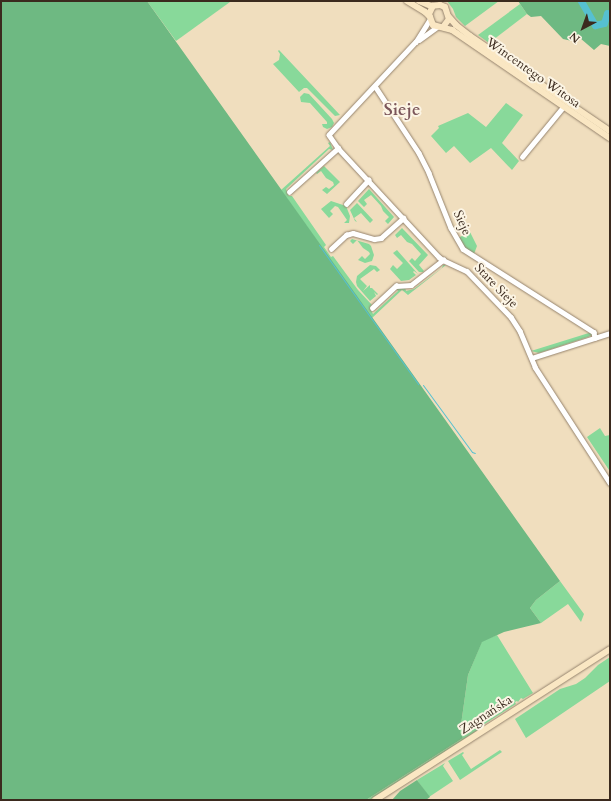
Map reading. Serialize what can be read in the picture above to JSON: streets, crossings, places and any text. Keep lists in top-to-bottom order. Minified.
{"streets":{"main road":["Wincentego Witosa","Zagnańska"],"street":["Sieje","Stare Sieje"]},"crossings":[["Sieje","Stare Sieje"]],"districts":["Sieje"],"north":"bottom left"}
